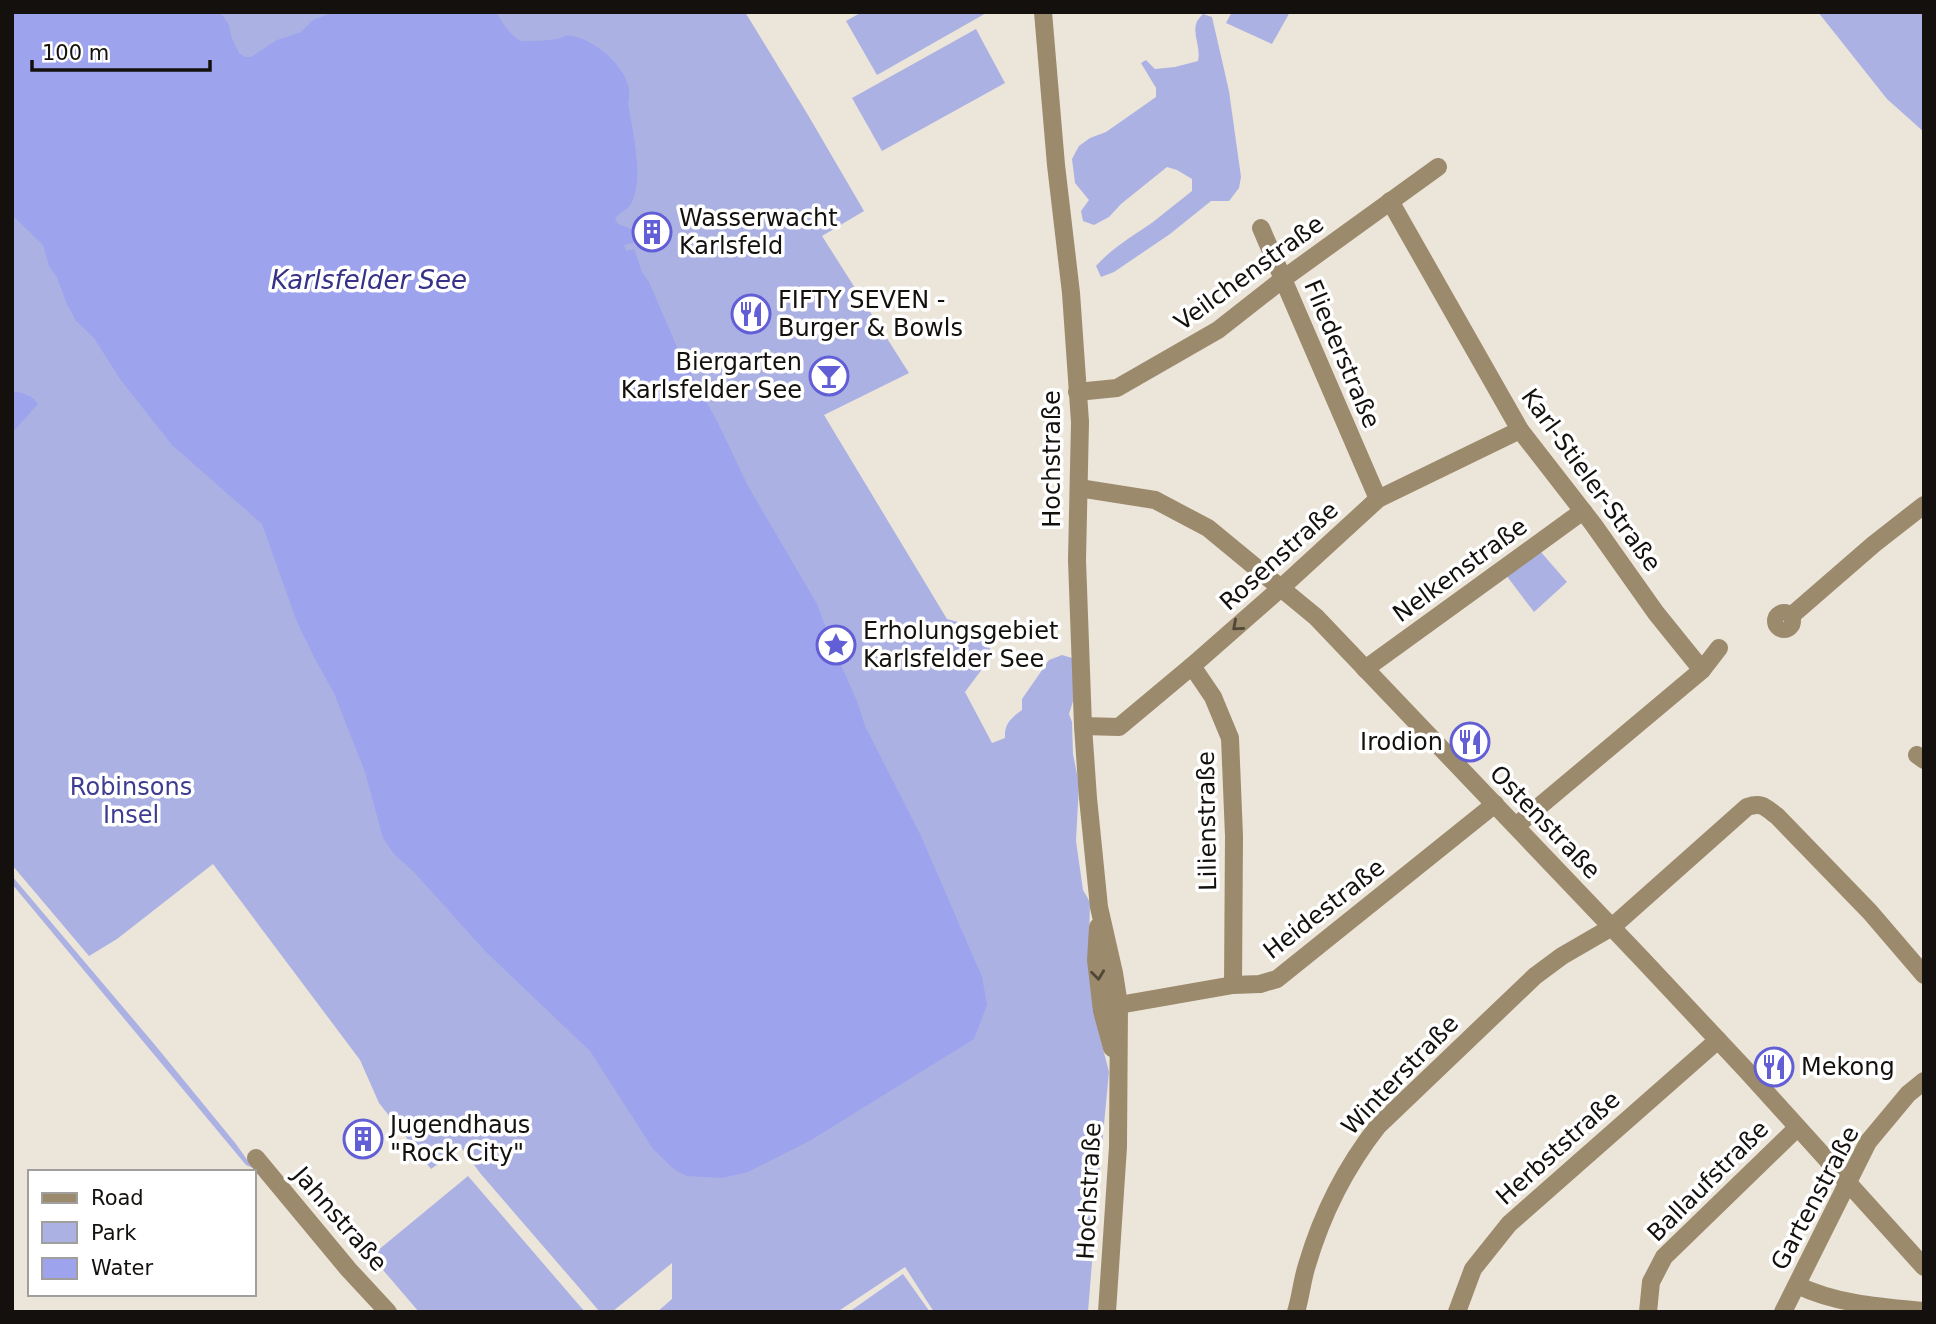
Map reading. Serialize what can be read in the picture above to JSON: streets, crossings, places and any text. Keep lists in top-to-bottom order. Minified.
{"streets":{"street":["Veilchenstraße","Fliederstraße","Hochstraße","Karl-Stieler-Straße","Rosenstraße","Nelkenstraße","Lilienstraße","Ostenstraße","Heidestraße","Winterstraße","Herbststraße","Ballaufstraße","Gartenstraße","Jahnstraße"]},"crossings":[["Veilchenstraße","Fliederstraße"],["Veilchenstraße","Hochstraße"],["Veilchenstraße","Karl-Stieler-Straße"],["Fliederstraße","Rosenstraße"],["Hochstraße","Rosenstraße"],["Hochstraße","Ostenstraße"],["Hochstraße","Heidestraße"],["Karl-Stieler-Straße","Rosenstraße"],["Karl-Stieler-Straße","Nelkenstraße"],["Rosenstraße","Lilienstraße"],["Rosenstraße","Ostenstraße"],["Nelkenstraße","Ostenstraße"],["Lilienstraße","Heidestraße"],["Ostenstraße","Heidestraße"],["Ostenstraße","Winterstraße"],["Ostenstraße","Herbststraße"],["Ostenstraße","Ballaufstraße"],["Ostenstraße","Gartenstraße"]],"water":["Karlsfelder See"],"parks":["Robinsons Insel"],"places":{"building":["Wasserwacht Karlsfeld","Jugendhaus \"Rock City\""],"restaurant":["FIFTY SEVEN - Burger & Bowls","Irodion","Mekong"],"bar":["Biergarten Karlsfelder See"],"place":["Erholungsgebiet Karlsfelder See"]},"legend":["Road","Park","Water"],"scale_bar":"100 m"}
